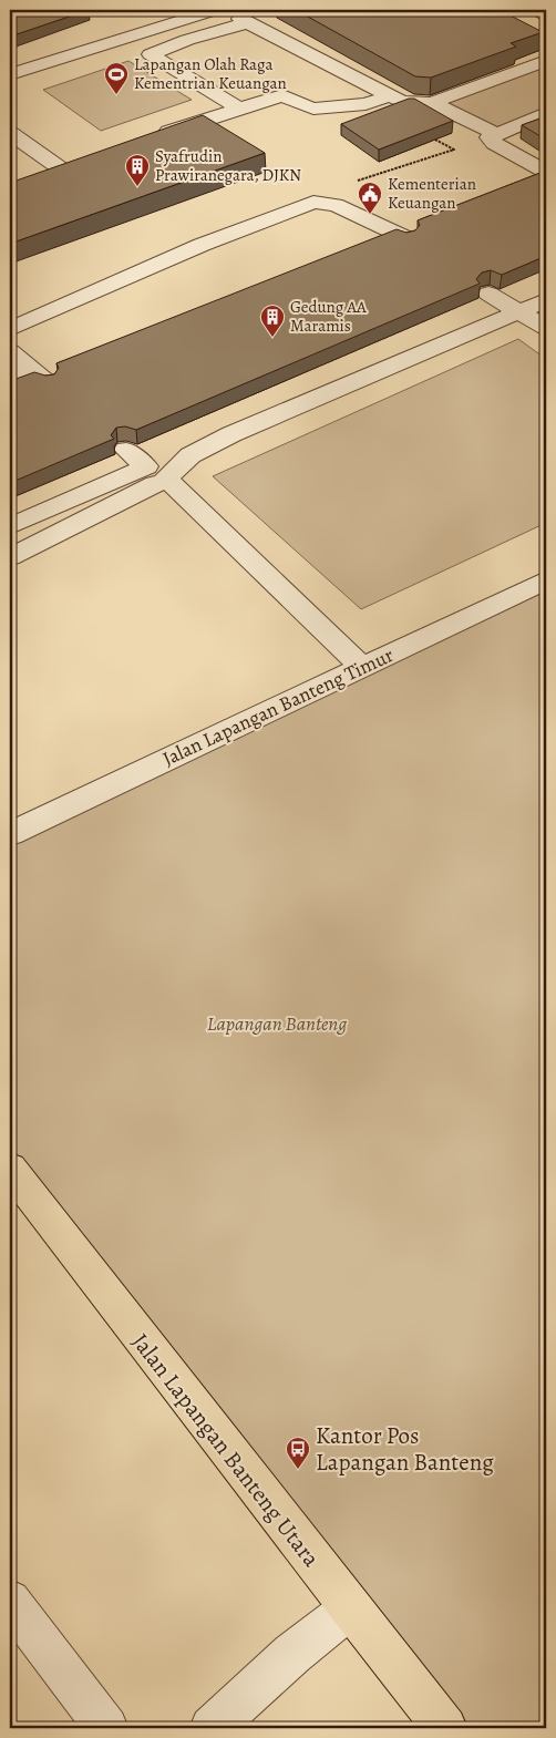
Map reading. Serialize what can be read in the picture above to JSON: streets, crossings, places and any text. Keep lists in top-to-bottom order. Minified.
{"streets":{"main road":["Jalan Lapangan Banteng Utara"],"street":["Jalan Lapangan Banteng Timur"]},"parks":["Lapangan Banteng"],"places":{"sports":["Lapangan Olah Raga Kementrian Keuangan"],"building":["Syafrudin Prawiranegara, DJKN","Gedung AA Maramis"],"public building":["Kementerian Keuangan"],"bus stop":["Kantor Pos Lapangan Banteng"]}}
